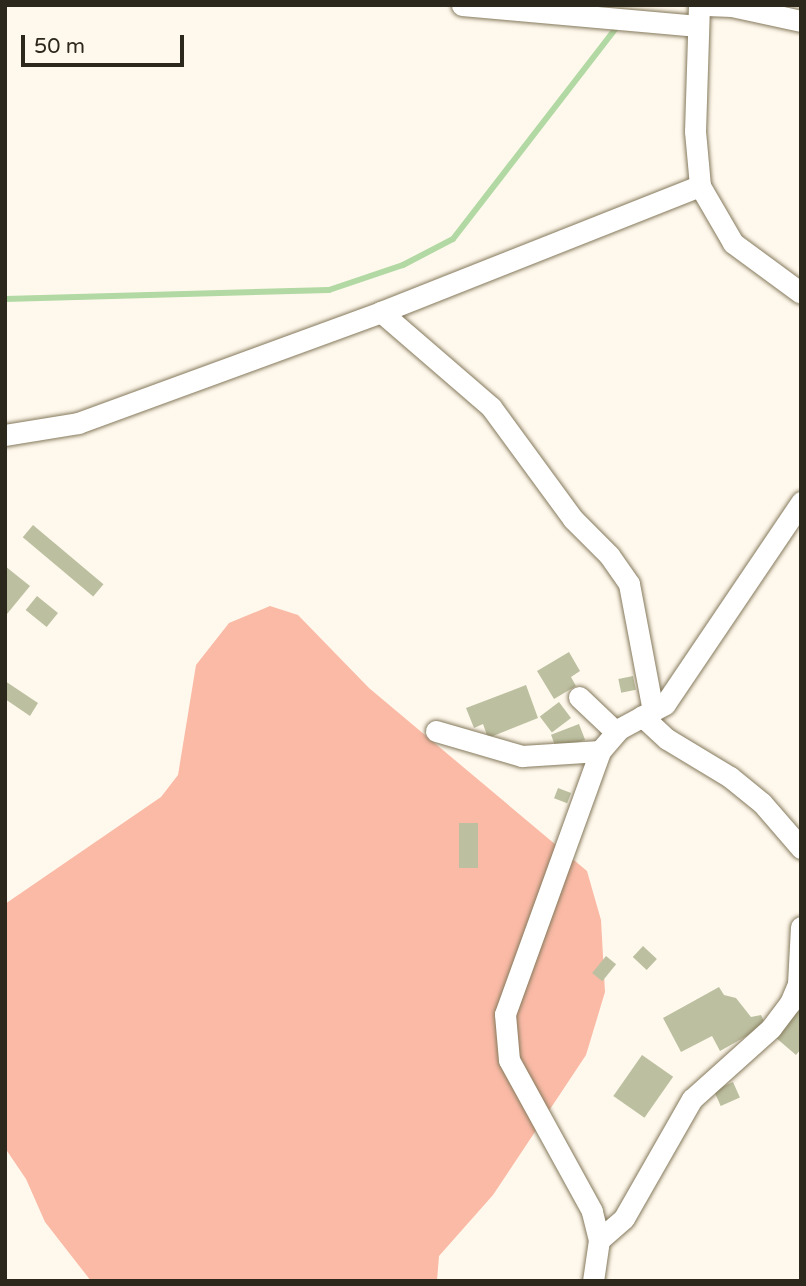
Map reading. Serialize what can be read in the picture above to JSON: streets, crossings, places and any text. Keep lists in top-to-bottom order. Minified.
{"scale_bar":"50 m"}
